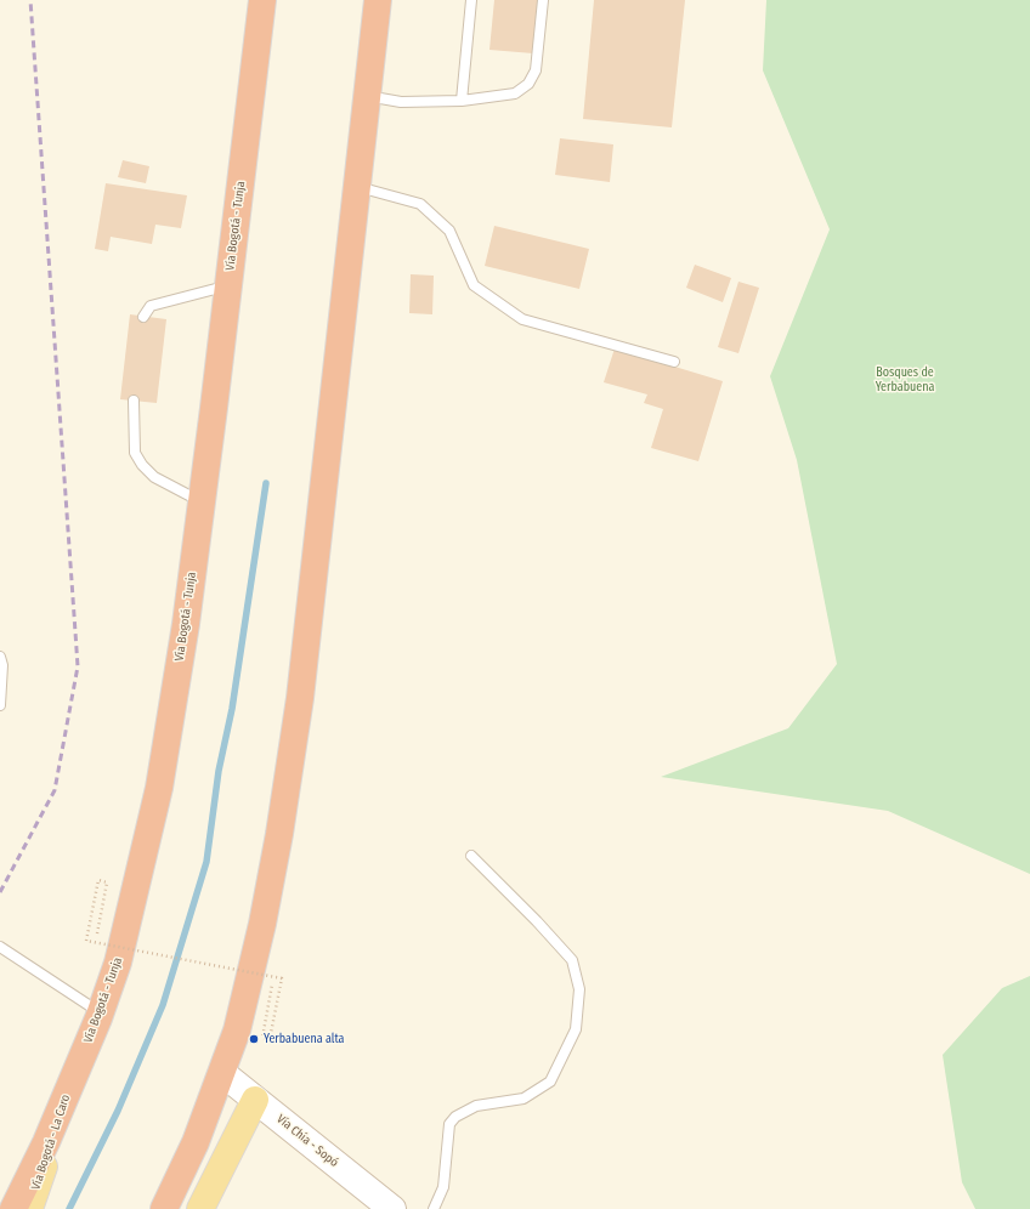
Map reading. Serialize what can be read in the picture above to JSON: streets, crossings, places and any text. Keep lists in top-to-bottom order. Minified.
{"streets":{"highway":["Vía Bogotá - Tunja"],"main road":["Vía Bogotá - La Caro"],"street":["Vía Chía - Sopó"]},"crossings":[["Vía Bogotá - Tunja","Vía Bogotá - La Caro"]],"parks":["Bosques de Yerbabuena"],"places":["Yerbabuena alta"]}
